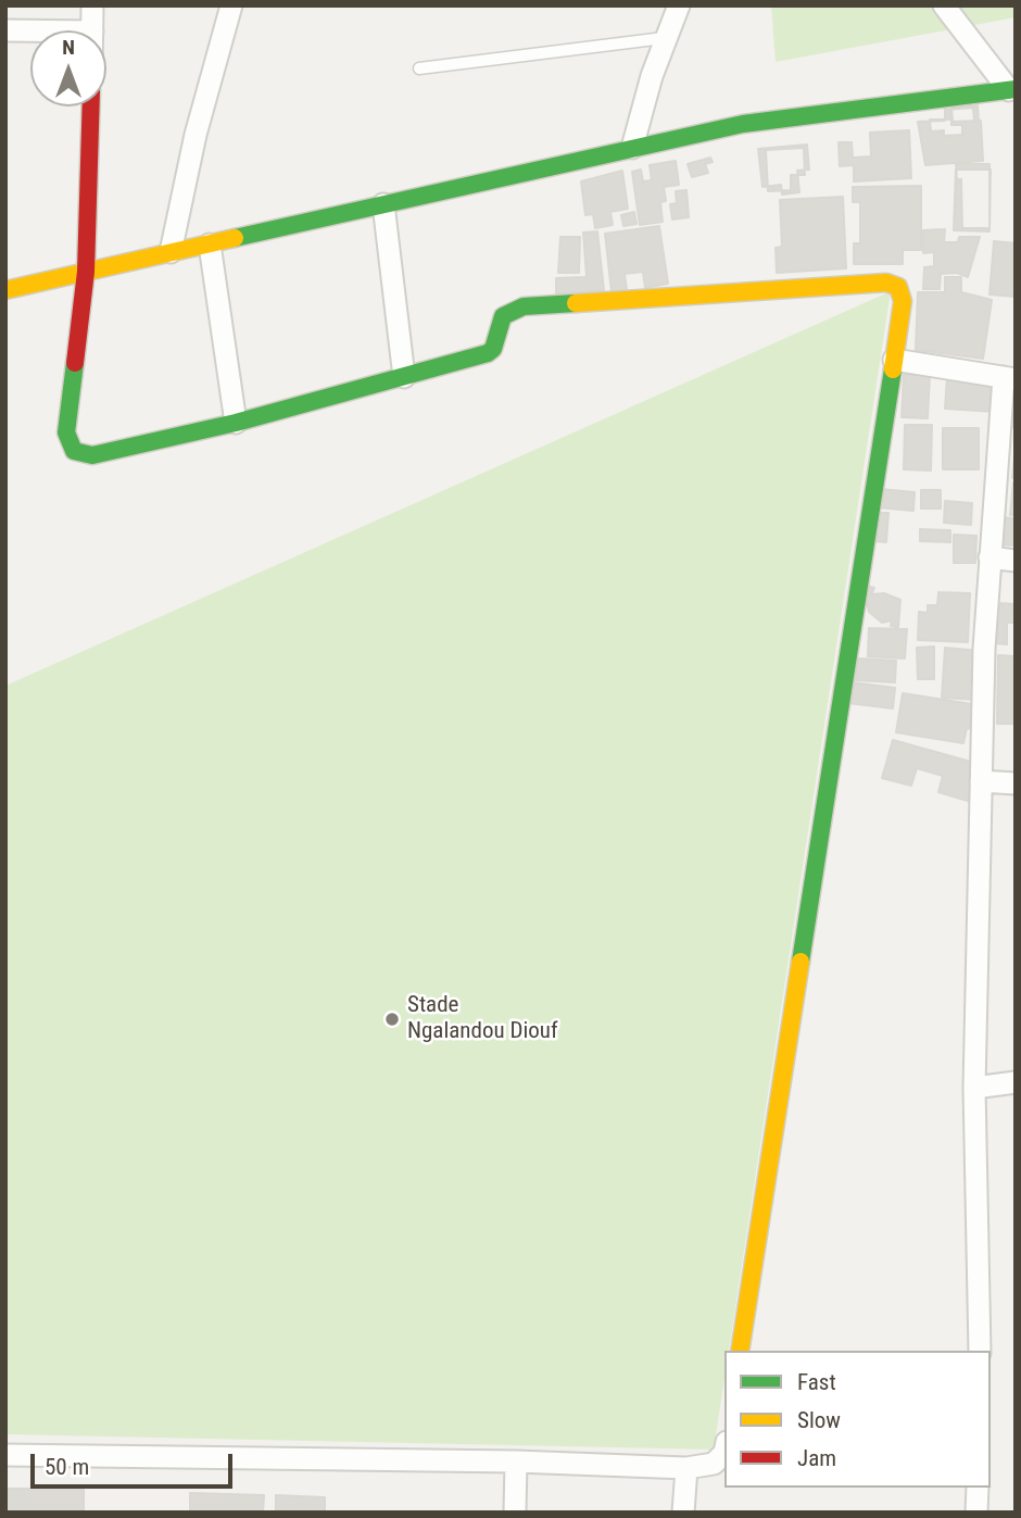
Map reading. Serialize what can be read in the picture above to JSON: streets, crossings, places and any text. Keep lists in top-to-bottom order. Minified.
{"places":["Stade Ngalandou Diouf"],"legend":["Fast","Slow","Jam"],"scale_bar":"50 m","north":"top"}
